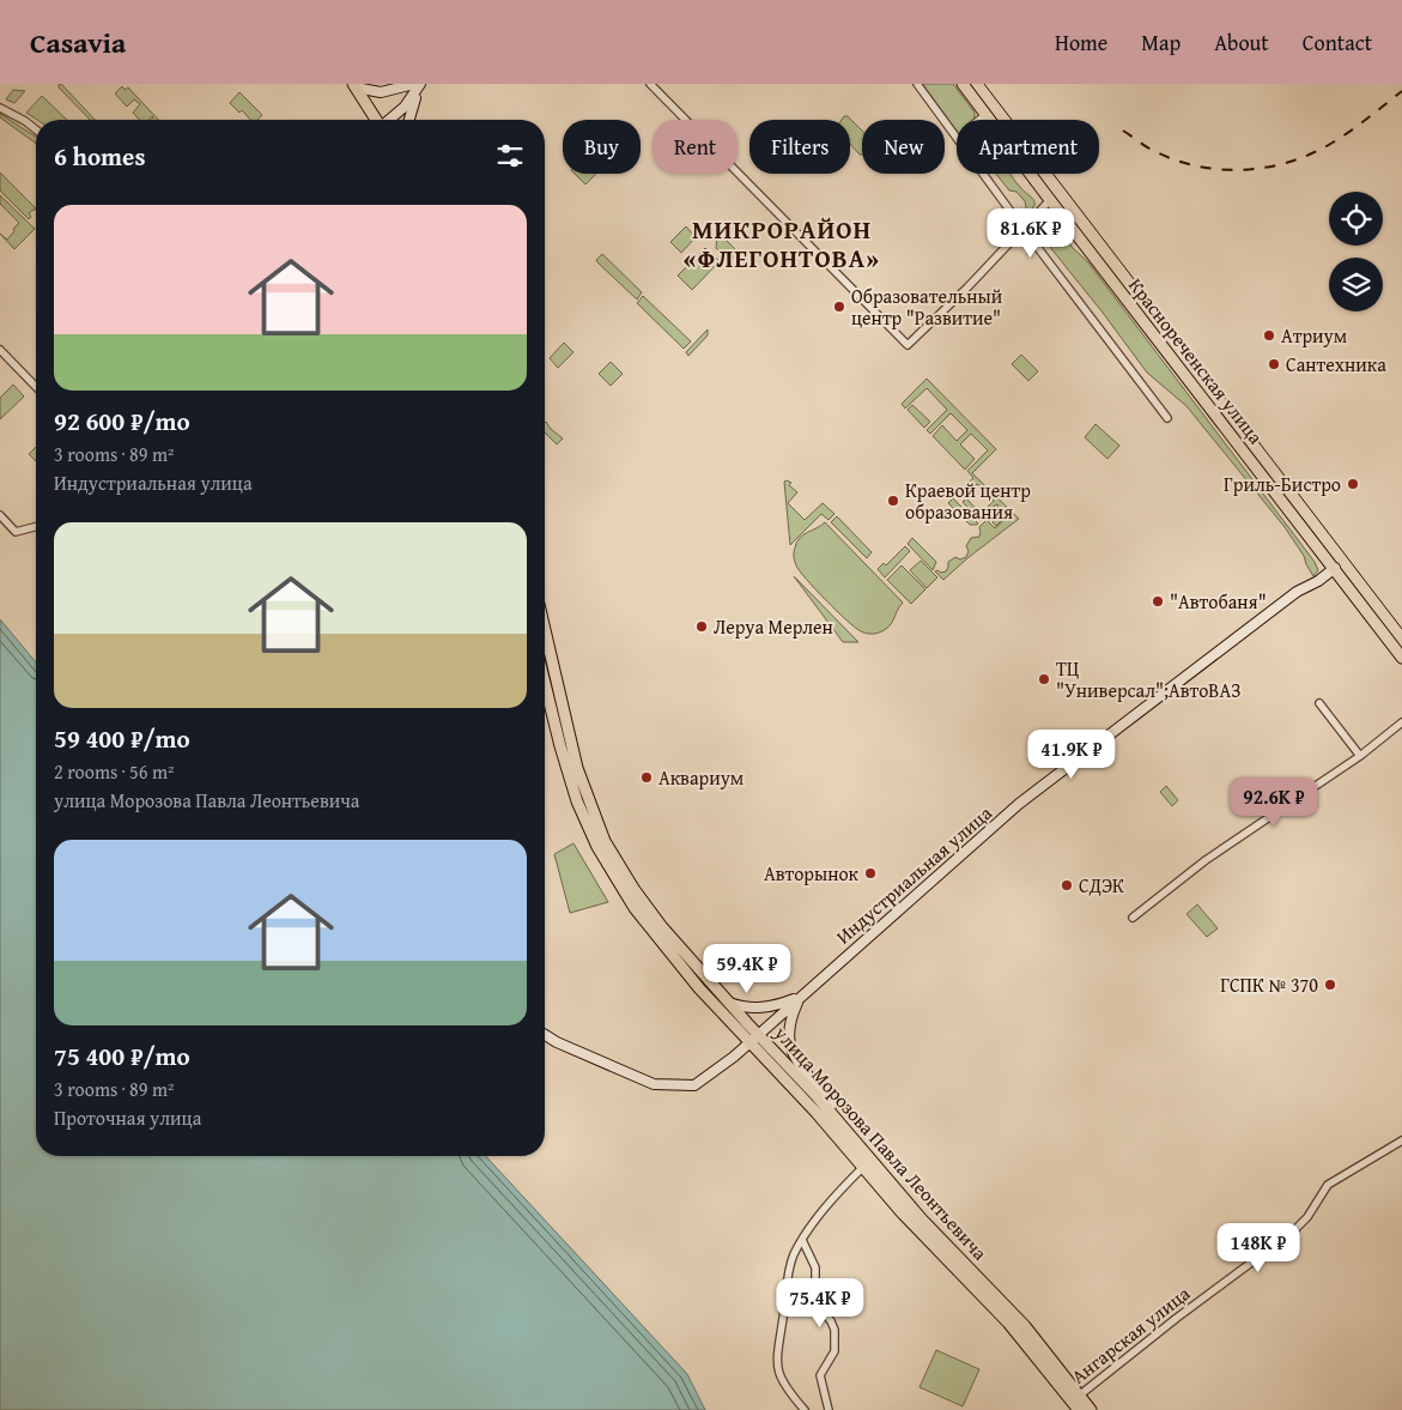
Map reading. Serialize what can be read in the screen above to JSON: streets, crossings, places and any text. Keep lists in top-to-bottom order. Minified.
{"streets":{"main road":["Краснореченская улица","Индустриальная улица","улица Морозова Павла Леонтьевича"],"street":["Ангарская улица"]},"crossings":[["Краснореченская улица","Индустриальная улица"],["Индустриальная улица","улица Морозова Павла Леонтьевича"],["улица Морозова Павла Леонтьевича","Ангарская улица"]],"districts":["МИКРОРАЙОН «ФЛЕГОНТОВА»"],"places":["Образовательный центр \"Развитие\"","Атриум","Сантехника","Гриль-Бистро","Краевой центр образования","\"Автобаня\"","Леруа Мерлен","ТЦ \"Универсал\";АвтоВАЗ","Аквариум","Авторынок","СДЭК","ГСПК № 370"],"page":{"header":"Casavia","nav":["Home","Map","About","Contact"],"chip":["Buy","Rent","Filters","New","Apartment"],"heading":"6 homes","list":[{"name":"92 600 ₽/mo","note":"3 rooms · 89 m² · Индустриальная улица"},{"name":"59 400 ₽/mo","note":"2 rooms · 56 m² · улица Морозова Павла Леонтьевича"},{"name":"75 400 ₽/mo","note":"3 rooms · 89 m² · Проточная улица"}],"price":["81.6K ₽","41.9K ₽","92.6K ₽","59.4K ₽","148K ₽","75.4K ₽"]}}
